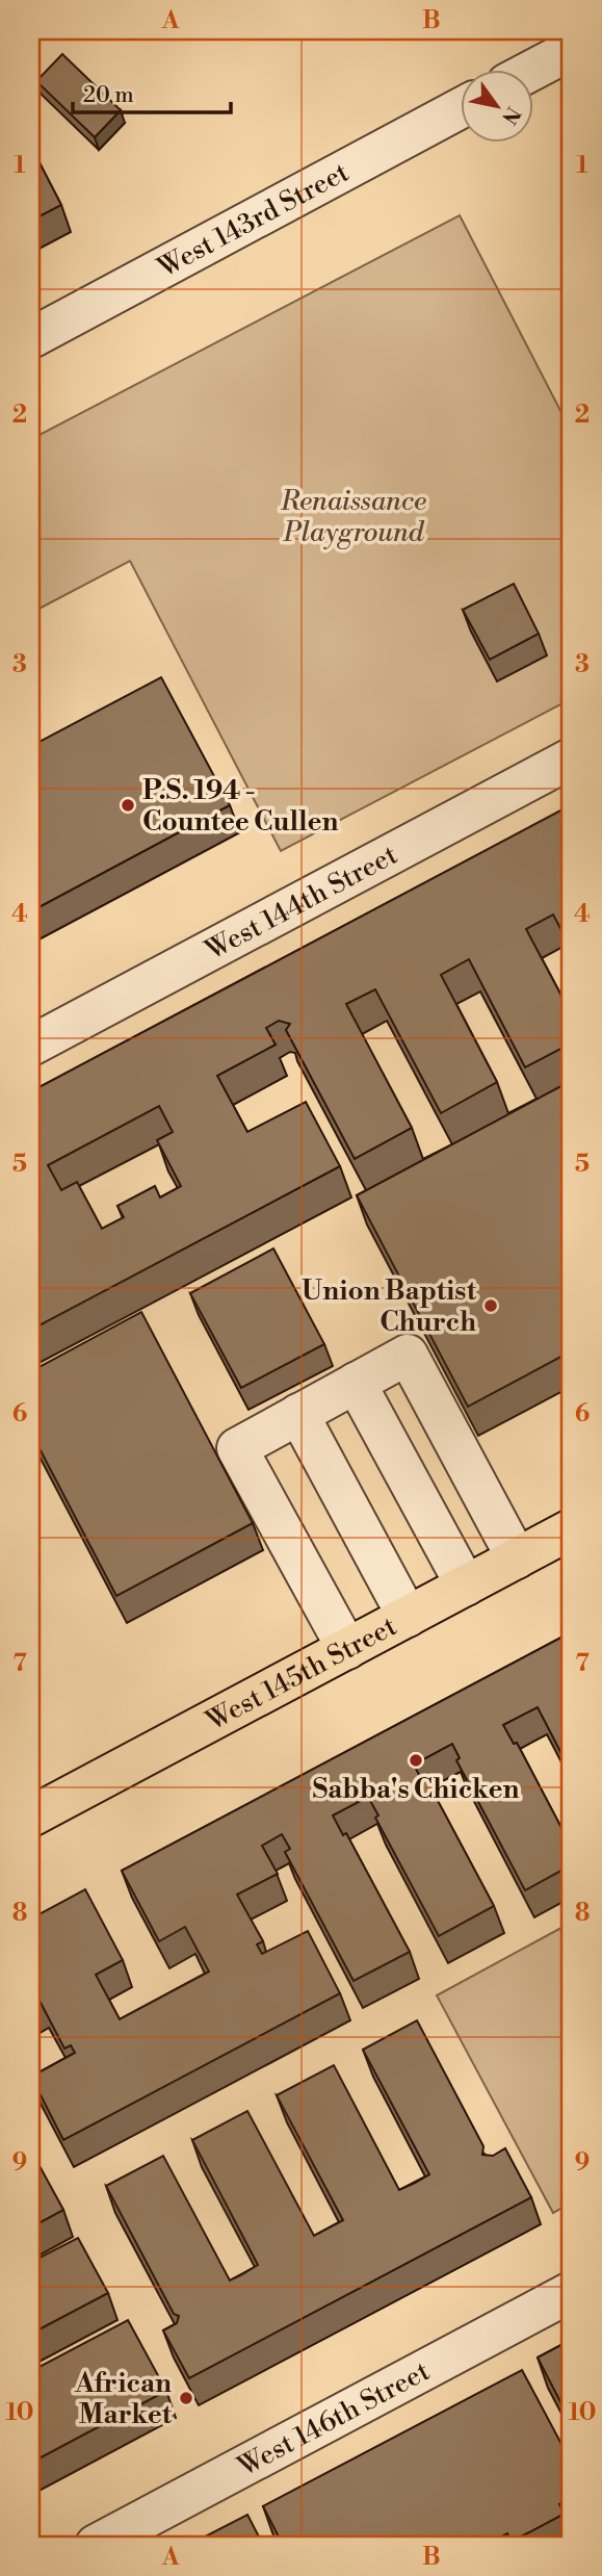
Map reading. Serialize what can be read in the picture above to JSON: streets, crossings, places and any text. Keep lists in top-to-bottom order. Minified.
{"streets":{"main road":["West 145th Street"],"street":["West 143rd Street","West 144th Street","West 146th Street"]},"parks":["Renaissance Playground"],"places":["P.S. 194 - Countee Cullen","Union Baptist Church","Sabba's Chicken","African Market"],"scale_bar":"20 m","north":"bottom right","grid":{"columns":["A","B"],"rows":["1","2","3","4","5","6","7","8","9","10"]}}
